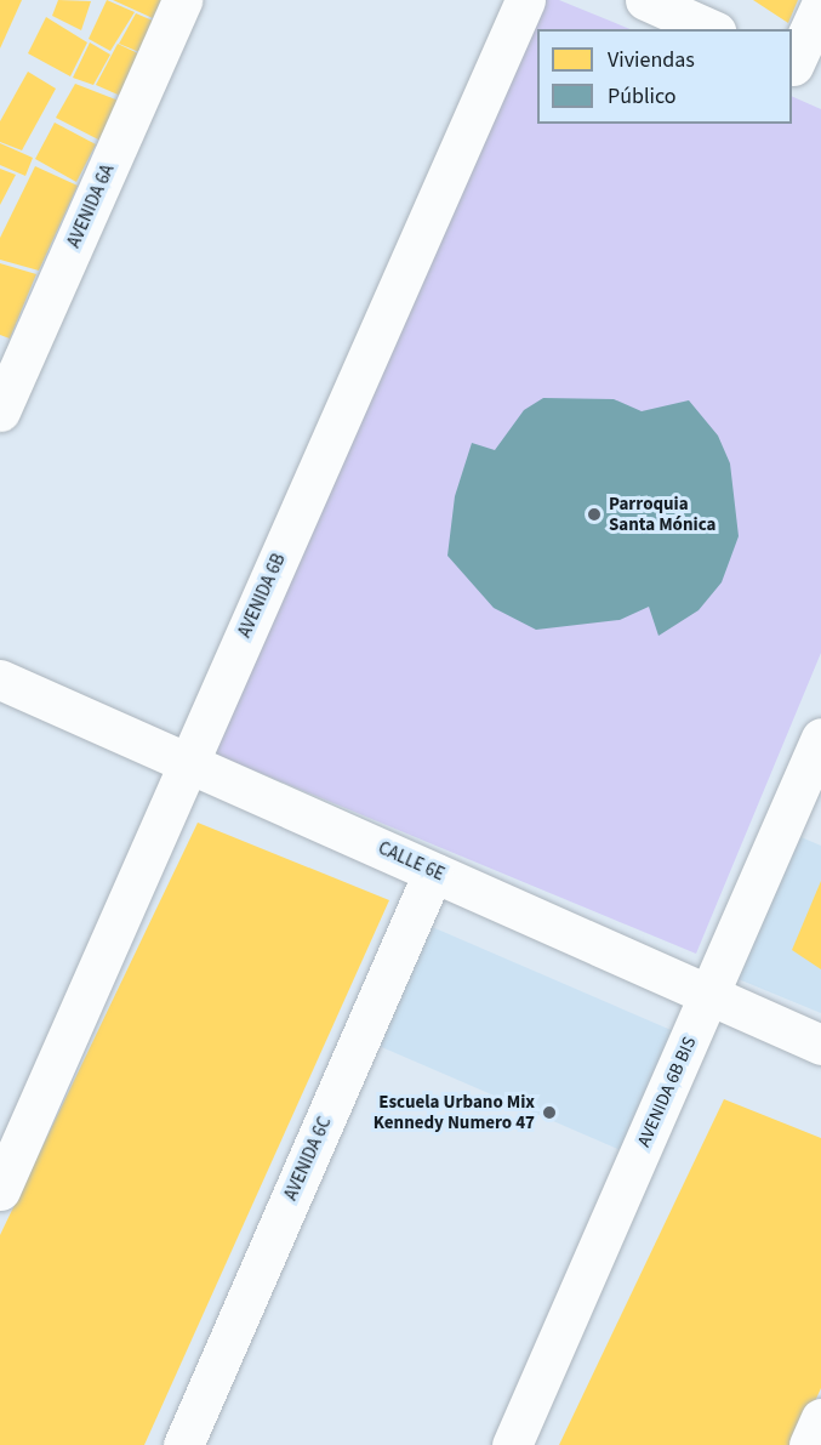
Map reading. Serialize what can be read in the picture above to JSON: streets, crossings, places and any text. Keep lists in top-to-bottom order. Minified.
{"streets":{"street":["AVENIDA 6A","AVENIDA 6B","CALLE 6E","AVENIDA 6B BIS","AVENIDA 6C"]},"crossings":[["AVENIDA 6B","CALLE 6E"],["CALLE 6E","AVENIDA 6B BIS"],["CALLE 6E","AVENIDA 6C"]],"places":["Parroquia Santa Mónica","Escuela Urbano Mix Kennedy Numero 47"],"legend":["Viviendas","Público"]}
